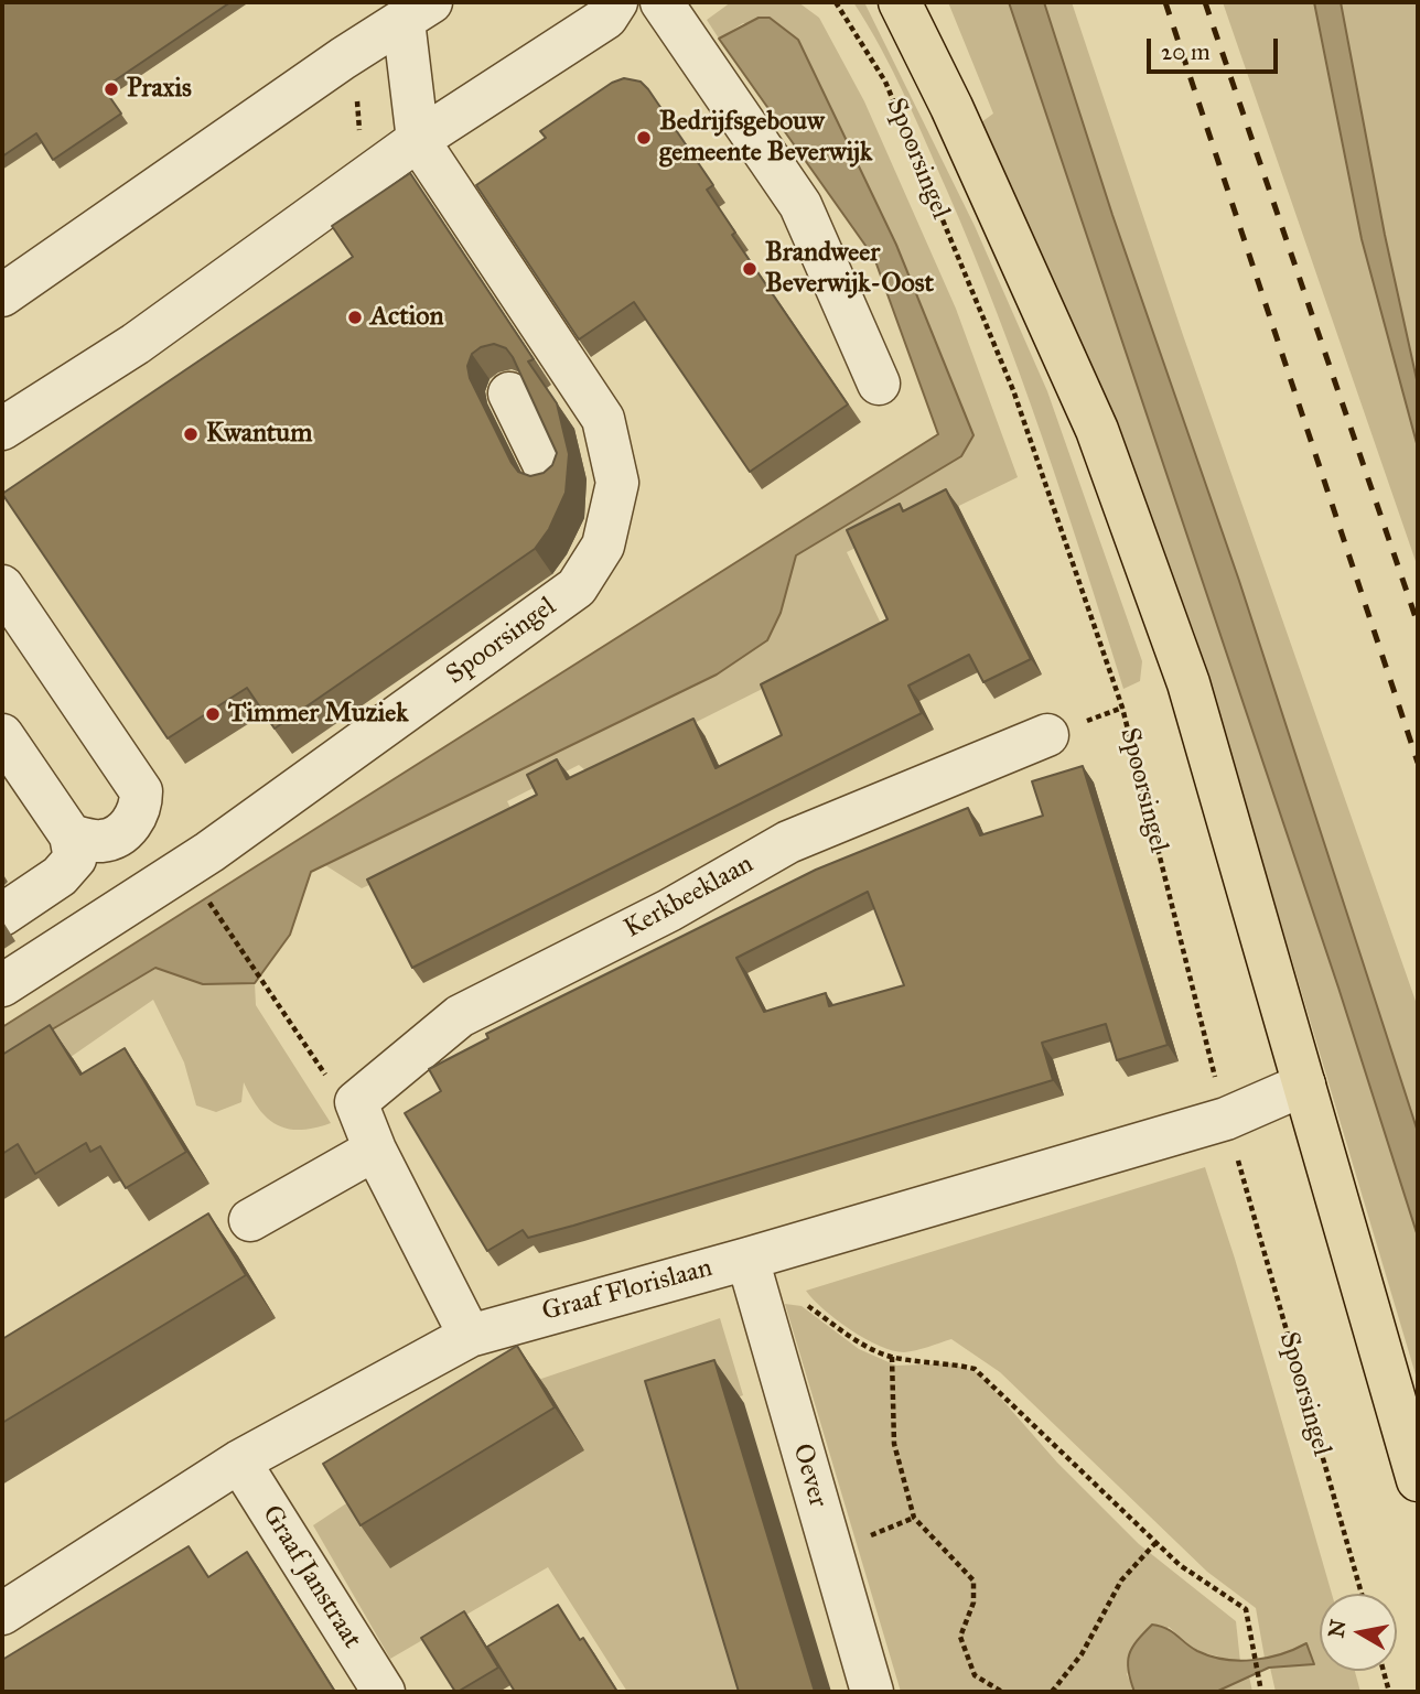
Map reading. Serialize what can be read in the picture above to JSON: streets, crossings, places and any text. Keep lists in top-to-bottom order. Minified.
{"streets":{"main road":["Spoorsingel"],"street":["Kerkbeeklaan","Graaf Florislaan","Oever","Graaf Janstraat"]},"crossings":[["Spoorsingel","Graaf Florislaan"],["Graaf Florislaan","Oever"],["Graaf Florislaan","Graaf Janstraat"]],"places":["Praxis","Bedrijfsgebouw gemeente Beverwijk","Brandweer Beverwijk-Oost","Action","Kwantum","Timmer Muziek"],"scale_bar":"20 m","north":"left"}
